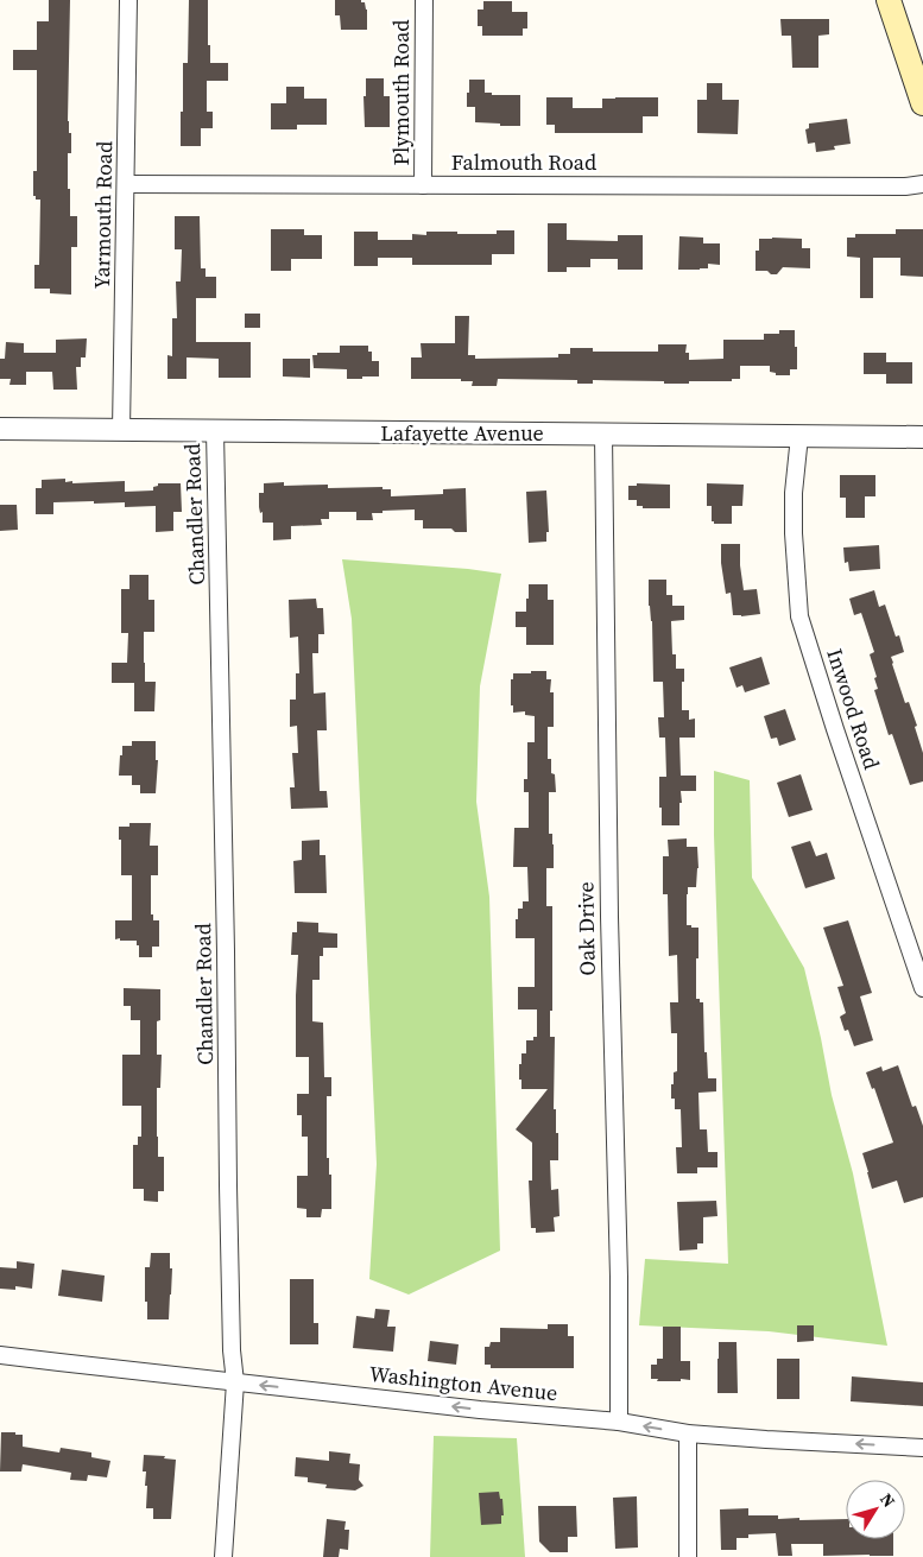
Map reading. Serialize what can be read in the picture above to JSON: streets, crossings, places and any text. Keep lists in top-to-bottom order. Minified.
{"streets":{"street":["Plymouth Road","Falmouth Road","Yarmouth Road","Lafayette Avenue","Chandler Road","Inwood Road","Oak Drive","Washington Avenue"]},"crossings":[["Plymouth Road","Falmouth Road"],["Falmouth Road","Yarmouth Road"],["Yarmouth Road","Lafayette Avenue"],["Lafayette Avenue","Chandler Road"],["Lafayette Avenue","Inwood Road"],["Lafayette Avenue","Oak Drive"],["Chandler Road","Washington Avenue"],["Oak Drive","Washington Avenue"]],"one_way":["Washington Avenue"],"north":"top right"}
